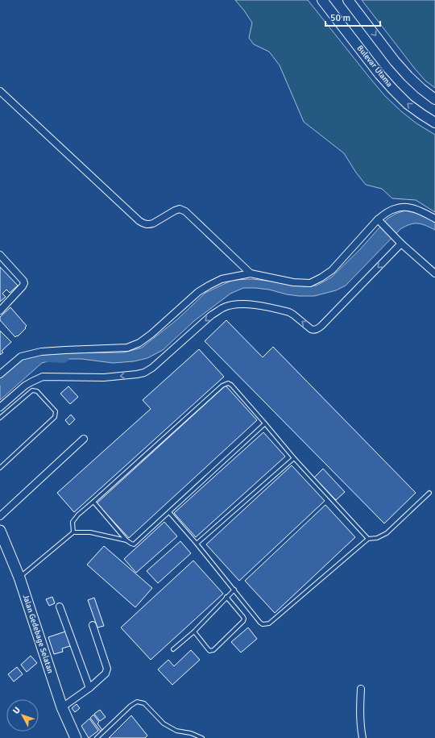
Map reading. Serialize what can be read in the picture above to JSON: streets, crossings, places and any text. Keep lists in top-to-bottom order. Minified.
{"streets":{"main road":["Bulevar Utama","Jalan Gedebage Selatan"]},"scale_bar":"50 m","north":"top left"}
